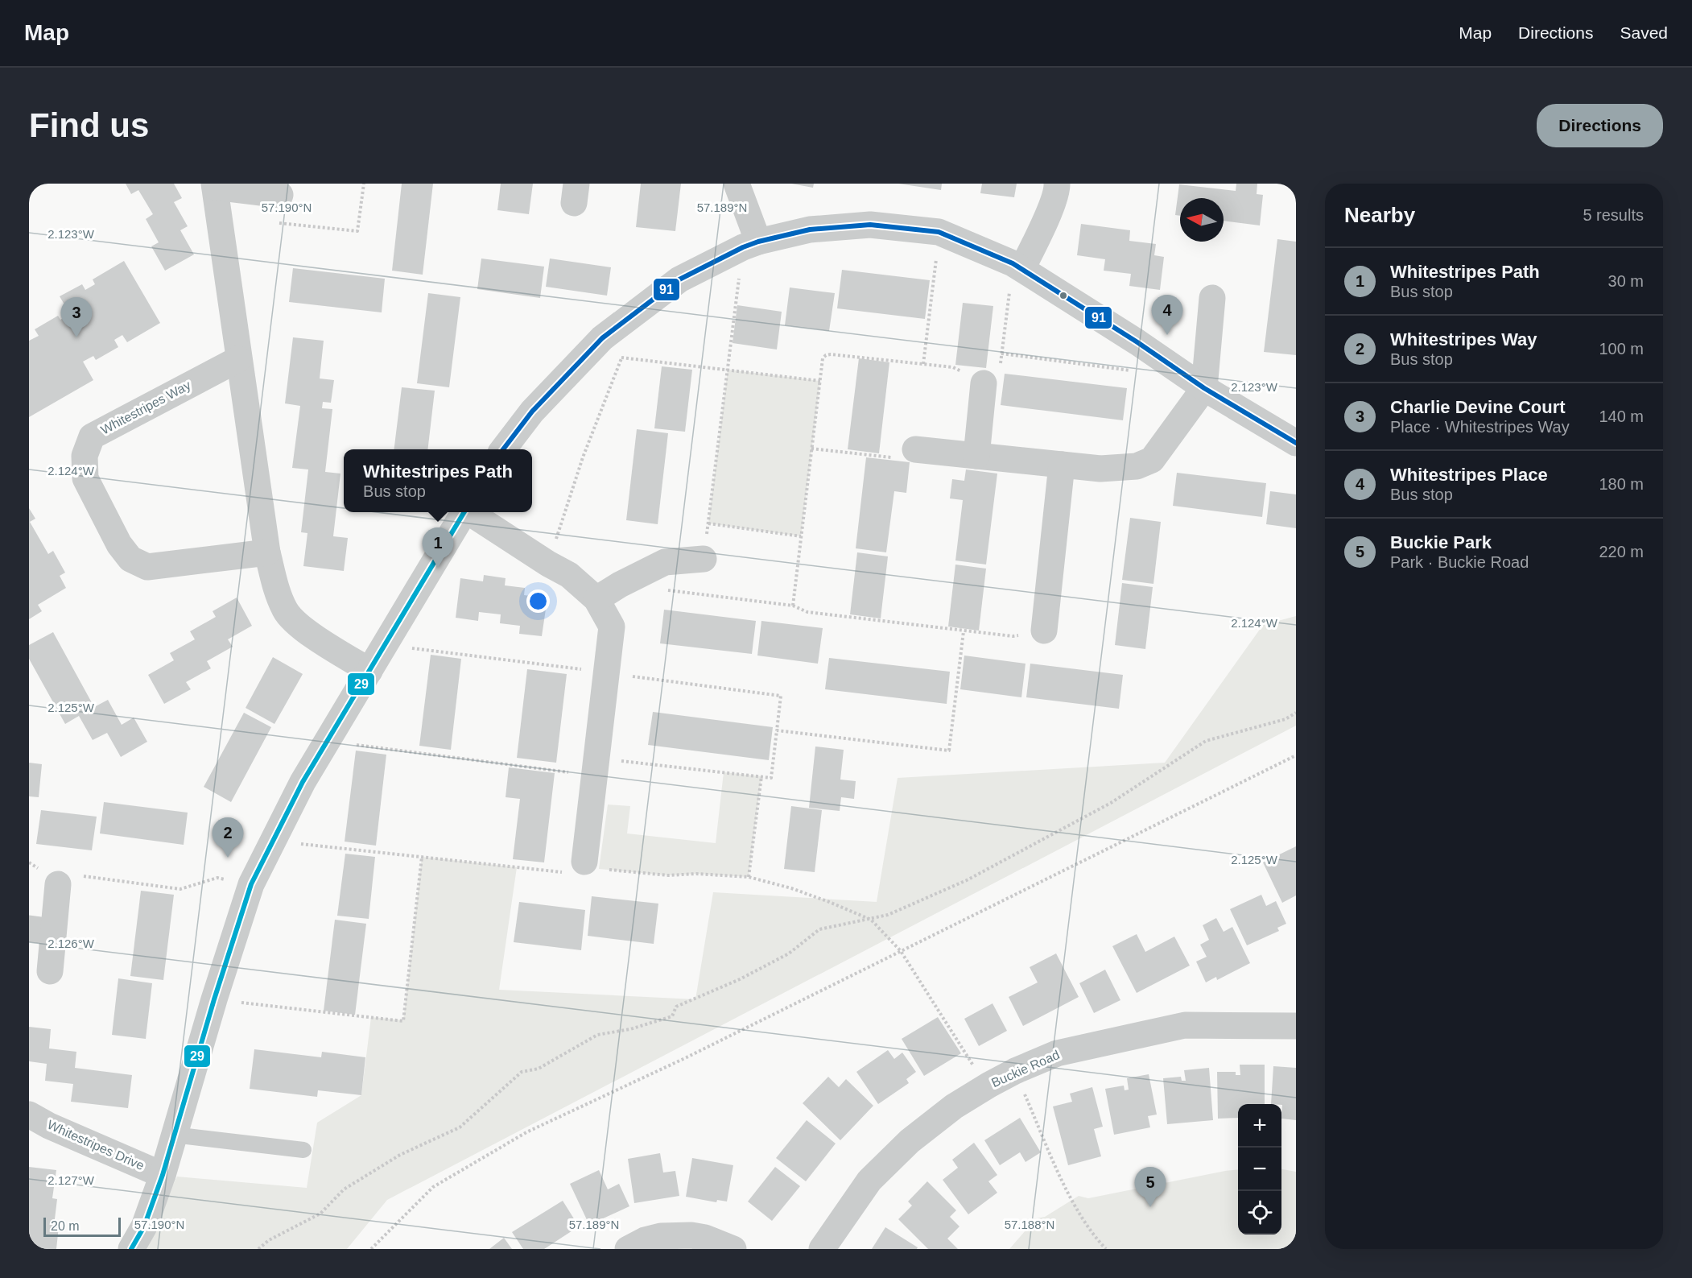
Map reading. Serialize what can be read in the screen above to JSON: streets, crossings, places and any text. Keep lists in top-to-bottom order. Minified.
{"streets":{"street":["Whitestripes Way","Buckie Road","Whitestripes Drive"]},"lines":["transit line 91","transit line 29"],"scale_bar":"20 m","north":"left","page":{"header":"Map","nav":["Map","Directions","Saved"],"buttons":"Directions","title":"Find us","heading":["Nearby","5 results"],"list":[{"mark":"1","name":"Whitestripes Path","note":"Bus stop","value":"30 m"},{"mark":"2","name":"Whitestripes Way","note":"Bus stop","value":"100 m"},{"mark":"3","name":"Charlie Devine Court","note":"Place · Whitestripes Way","value":"140 m"},{"mark":"4","name":"Whitestripes Place","note":"Bus stop","value":"180 m"},{"mark":"5","name":"Buckie Park","note":"Park · Buckie Road","value":"220 m"}],"pins":["4","3","1","2","5"],"popup":["Whitestripes Path","Bus stop"],"map_buttons":["+","−"],"scale":"20 m"},"coordinates":["57.189°N","57.190°N","2.123°W","2.124°W","2.125°W","2.126°W","2.127°W","57.188°N"]}
